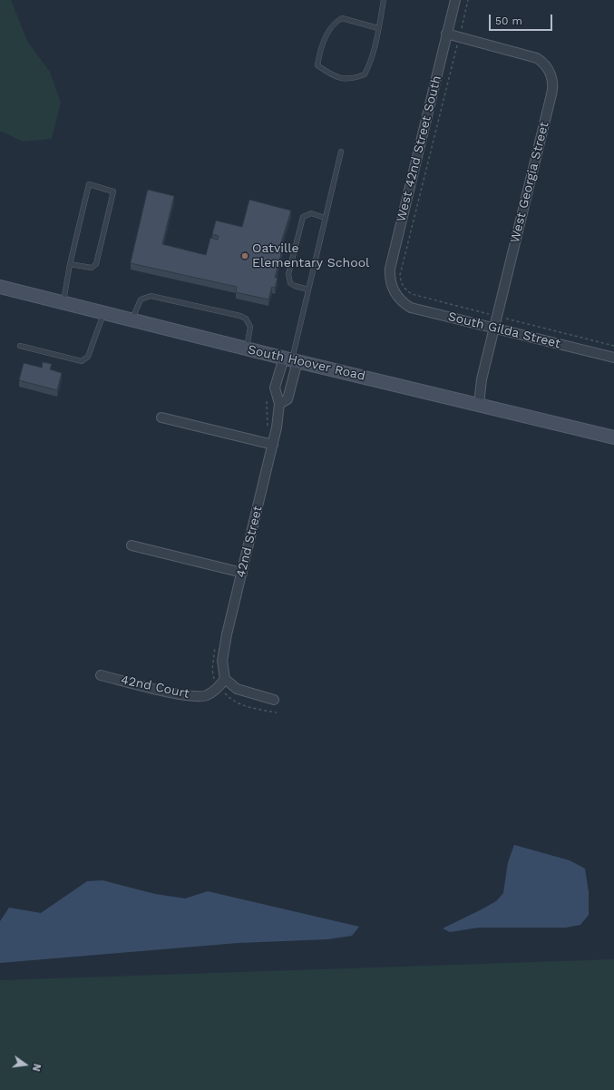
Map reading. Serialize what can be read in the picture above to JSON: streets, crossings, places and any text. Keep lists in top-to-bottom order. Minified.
{"streets":{"street":["West 42nd Street South","West Georgia Street","South Gilda Street","South Hoover Road","42nd Street","42nd Court"]},"crossings":[["West 42nd Street South","West Georgia Street"],["West 42nd Street South","South Gilda Street"],["West Georgia Street","South Gilda Street"],["West Georgia Street","South Hoover Road"],["South Hoover Road","42nd Street"],["42nd Street","42nd Court"]],"places":["Oatville Elementary School"],"scale_bar":"50 m","north":"right"}
